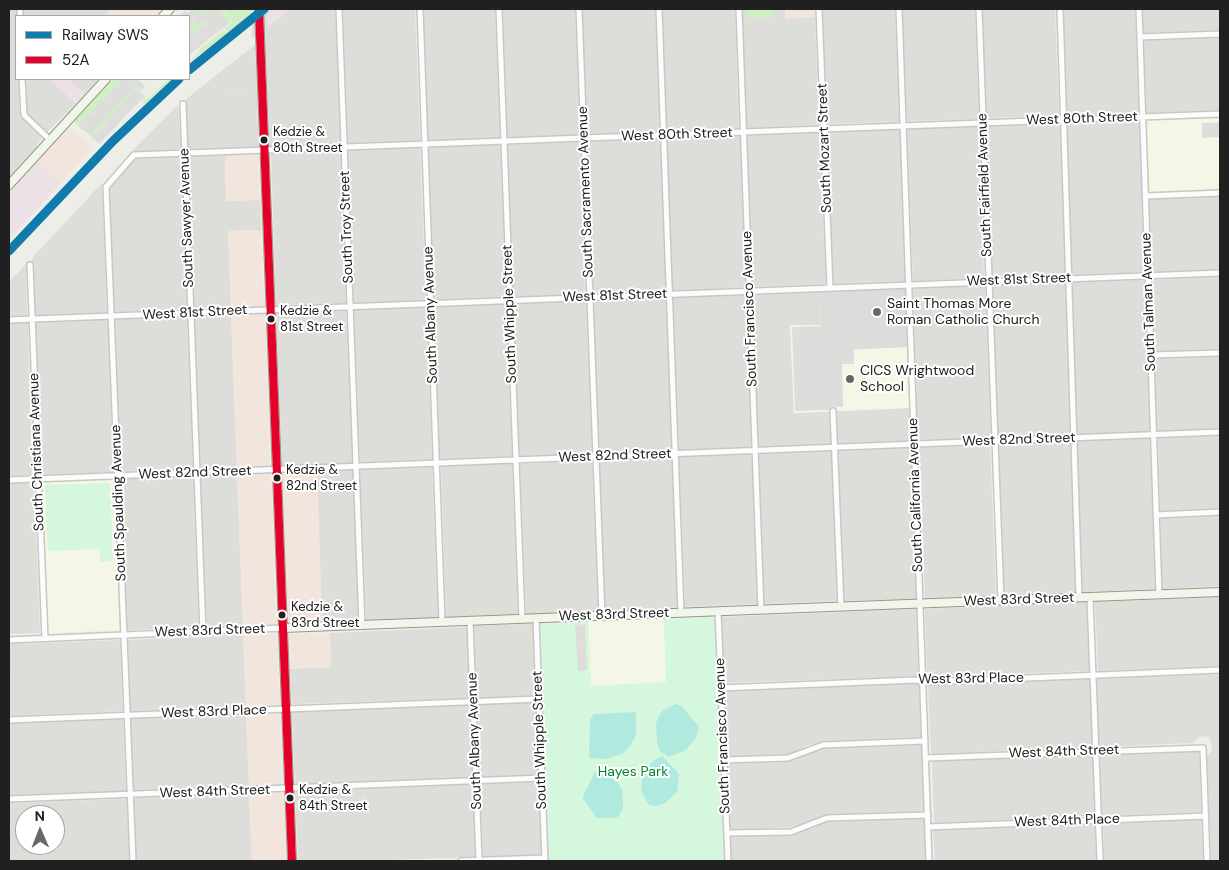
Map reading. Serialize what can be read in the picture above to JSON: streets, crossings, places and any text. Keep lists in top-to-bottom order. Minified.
{"streets":{"main road":["West 83rd Street"],"street":["West 80th Street","South Mozart Street","South Fairfield Avenue","South Sacramento Avenue","South Sawyer Avenue","South Troy Street","West 81st Street","South Talman Avenue","South Francisco Avenue","South Whipple Street","South Albany Avenue","West 82nd Street","South Christiana Avenue","South California Avenue","South Spaulding Avenue","West 83rd Place","West 84th Street","West 84th Place"]},"crossings":[["West 80th Street","South Mozart Street"],["West 80th Street","South Fairfield Avenue"],["West 80th Street","South Sacramento Avenue"],["West 80th Street","South Sawyer Avenue"],["West 80th Street","South Troy Street"],["West 80th Street","South Talman Avenue"],["West 80th Street","South Francisco Avenue"],["West 80th Street","South Whipple Street"],["West 80th Street","South Albany Avenue"],["West 80th Street","South California Avenue"],["West 80th Street","South Spaulding Avenue"],["South Mozart Street","West 81st Street"],["South Fairfield Avenue","West 81st Street"],["South Fairfield Avenue","West 82nd Street"],["South Fairfield Avenue","West 83rd Street"],["South Sacramento Avenue","West 81st Street"],["South Sacramento Avenue","West 82nd Street"],["South Sacramento Avenue","West 83rd Street"],["South Sawyer Avenue","West 81st Street"],["South Sawyer Avenue","West 82nd Street"],["South Sawyer Avenue","West 83rd Street"],["South Troy Street","West 81st Street"],["South Troy Street","West 82nd Street"],["South Troy Street","West 83rd Street"],["West 81st Street","South Talman Avenue"],["West 81st Street","South Francisco Avenue"],["West 81st Street","South Whipple Street"],["West 81st Street","South Albany Avenue"],["West 81st Street","South Christiana Avenue"],["West 81st Street","South California Avenue"],["West 81st Street","South Spaulding Avenue"],["South Talman Avenue","West 82nd Street"],["South Talman Avenue","West 83rd Street"],["South Francisco Avenue","West 82nd Street"],["South Francisco Avenue","West 83rd Street"],["South Francisco Avenue","West 83rd Place"],["South Whipple Street","West 82nd Street"],["South Whipple Street","West 83rd Street"],["South Whipple Street","West 83rd Place"],["South Whipple Street","West 84th Street"],["South Albany Avenue","West 82nd Street"],["South Albany Avenue","West 83rd Street"],["South Albany Avenue","West 83rd Place"],["South Albany Avenue","West 84th Street"],["West 82nd Street","South Christiana Avenue"],["West 82nd Street","South California Avenue"],["West 82nd Street","South Spaulding Avenue"],["South Christiana Avenue","West 83rd Street"],["South California Avenue","West 83rd Street"],["South California Avenue","West 83rd Place"],["South California Avenue","West 84th Street"],["South California Avenue","West 84th Place"],["South Spaulding Avenue","West 83rd Street"],["South Spaulding Avenue","West 83rd Place"],["South Spaulding Avenue","West 84th Street"],["West 84th Street","West 84th Place"]],"parks":["Hayes Park"],"places":["Kedzie & 80th Street","Saint Thomas More Roman Catholic Church","Kedzie & 81st Street","CICS Wrightwood School","Kedzie & 82nd Street","Kedzie & 83rd Street","Kedzie & 84th Street"],"lines":["rail line SWS","transit line 52A"],"legend":["Railway SWS","52A"],"north":"top"}
